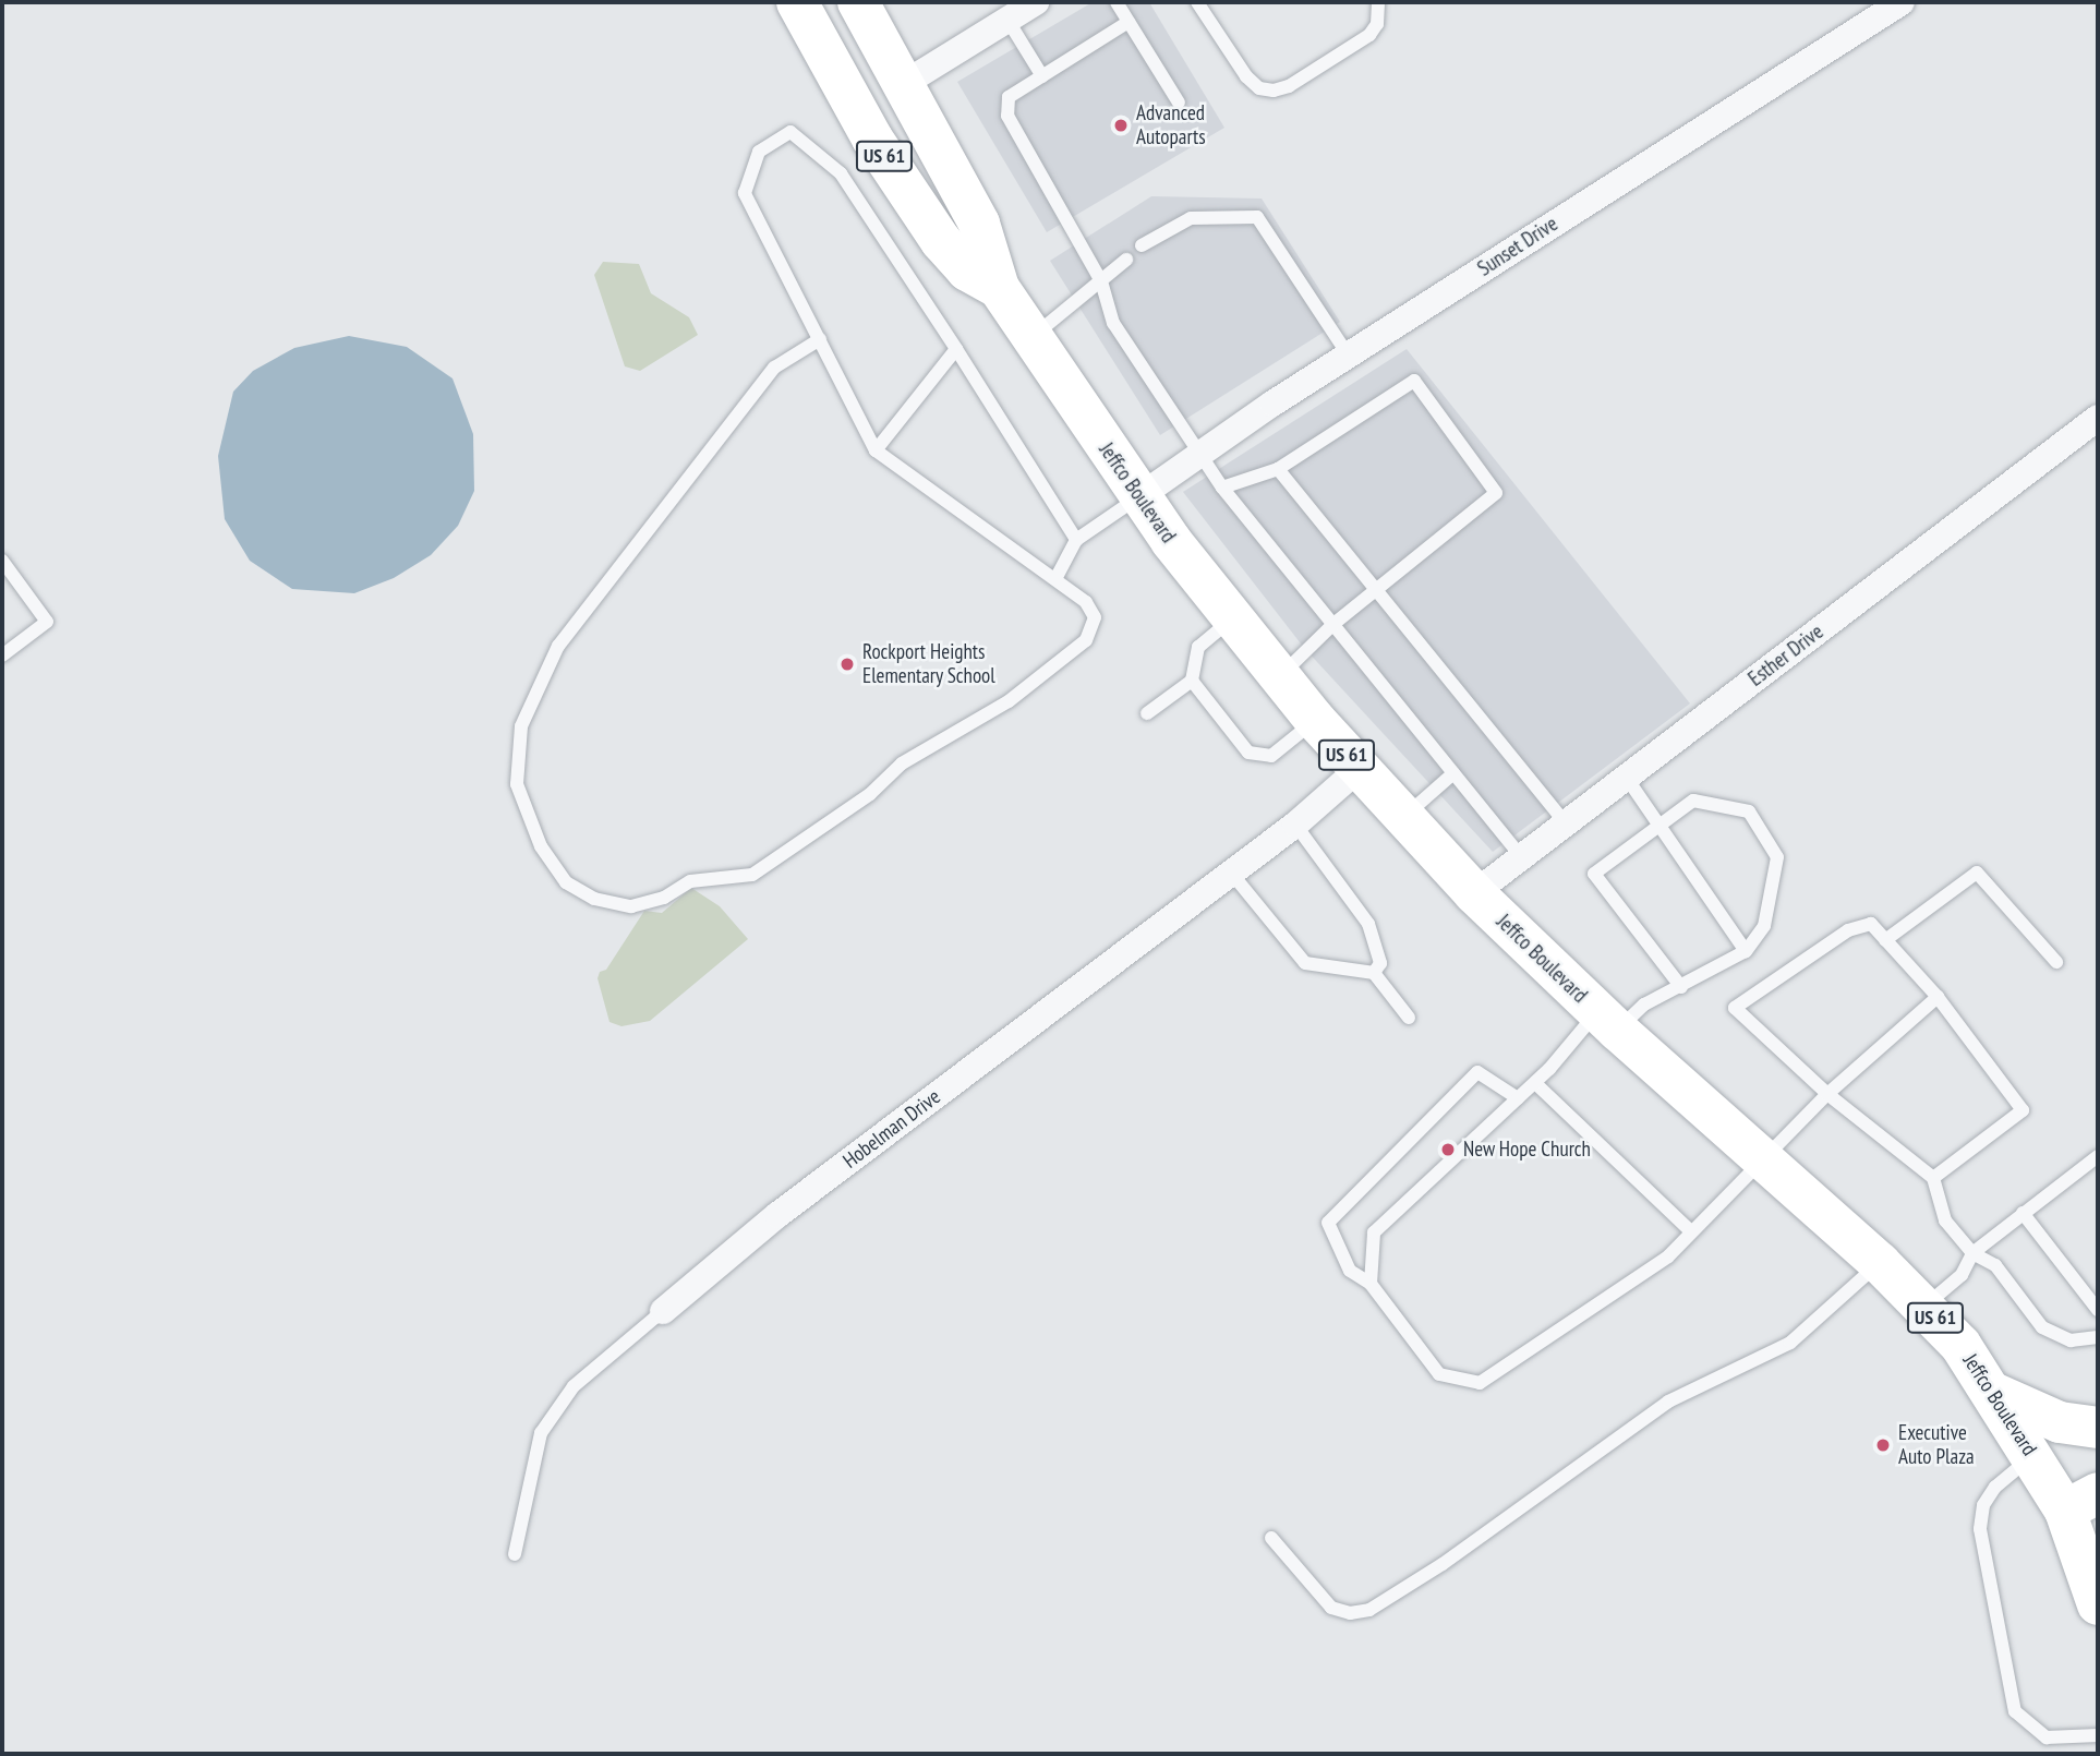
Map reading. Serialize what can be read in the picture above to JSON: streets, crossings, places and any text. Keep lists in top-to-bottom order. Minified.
{"streets":{"main road":["US 61","Jeffco Boulevard"],"street":["Sunset Drive","Esther Drive","Hobelman Drive"]},"crossings":[["Sunset Drive","Jeffco Boulevard"],["Jeffco Boulevard","Esther Drive"],["Jeffco Boulevard","Hobelman Drive"]],"places":["Advanced Autoparts","Rockport Heights Elementary School","New Hope Church","Executive Auto Plaza"]}
